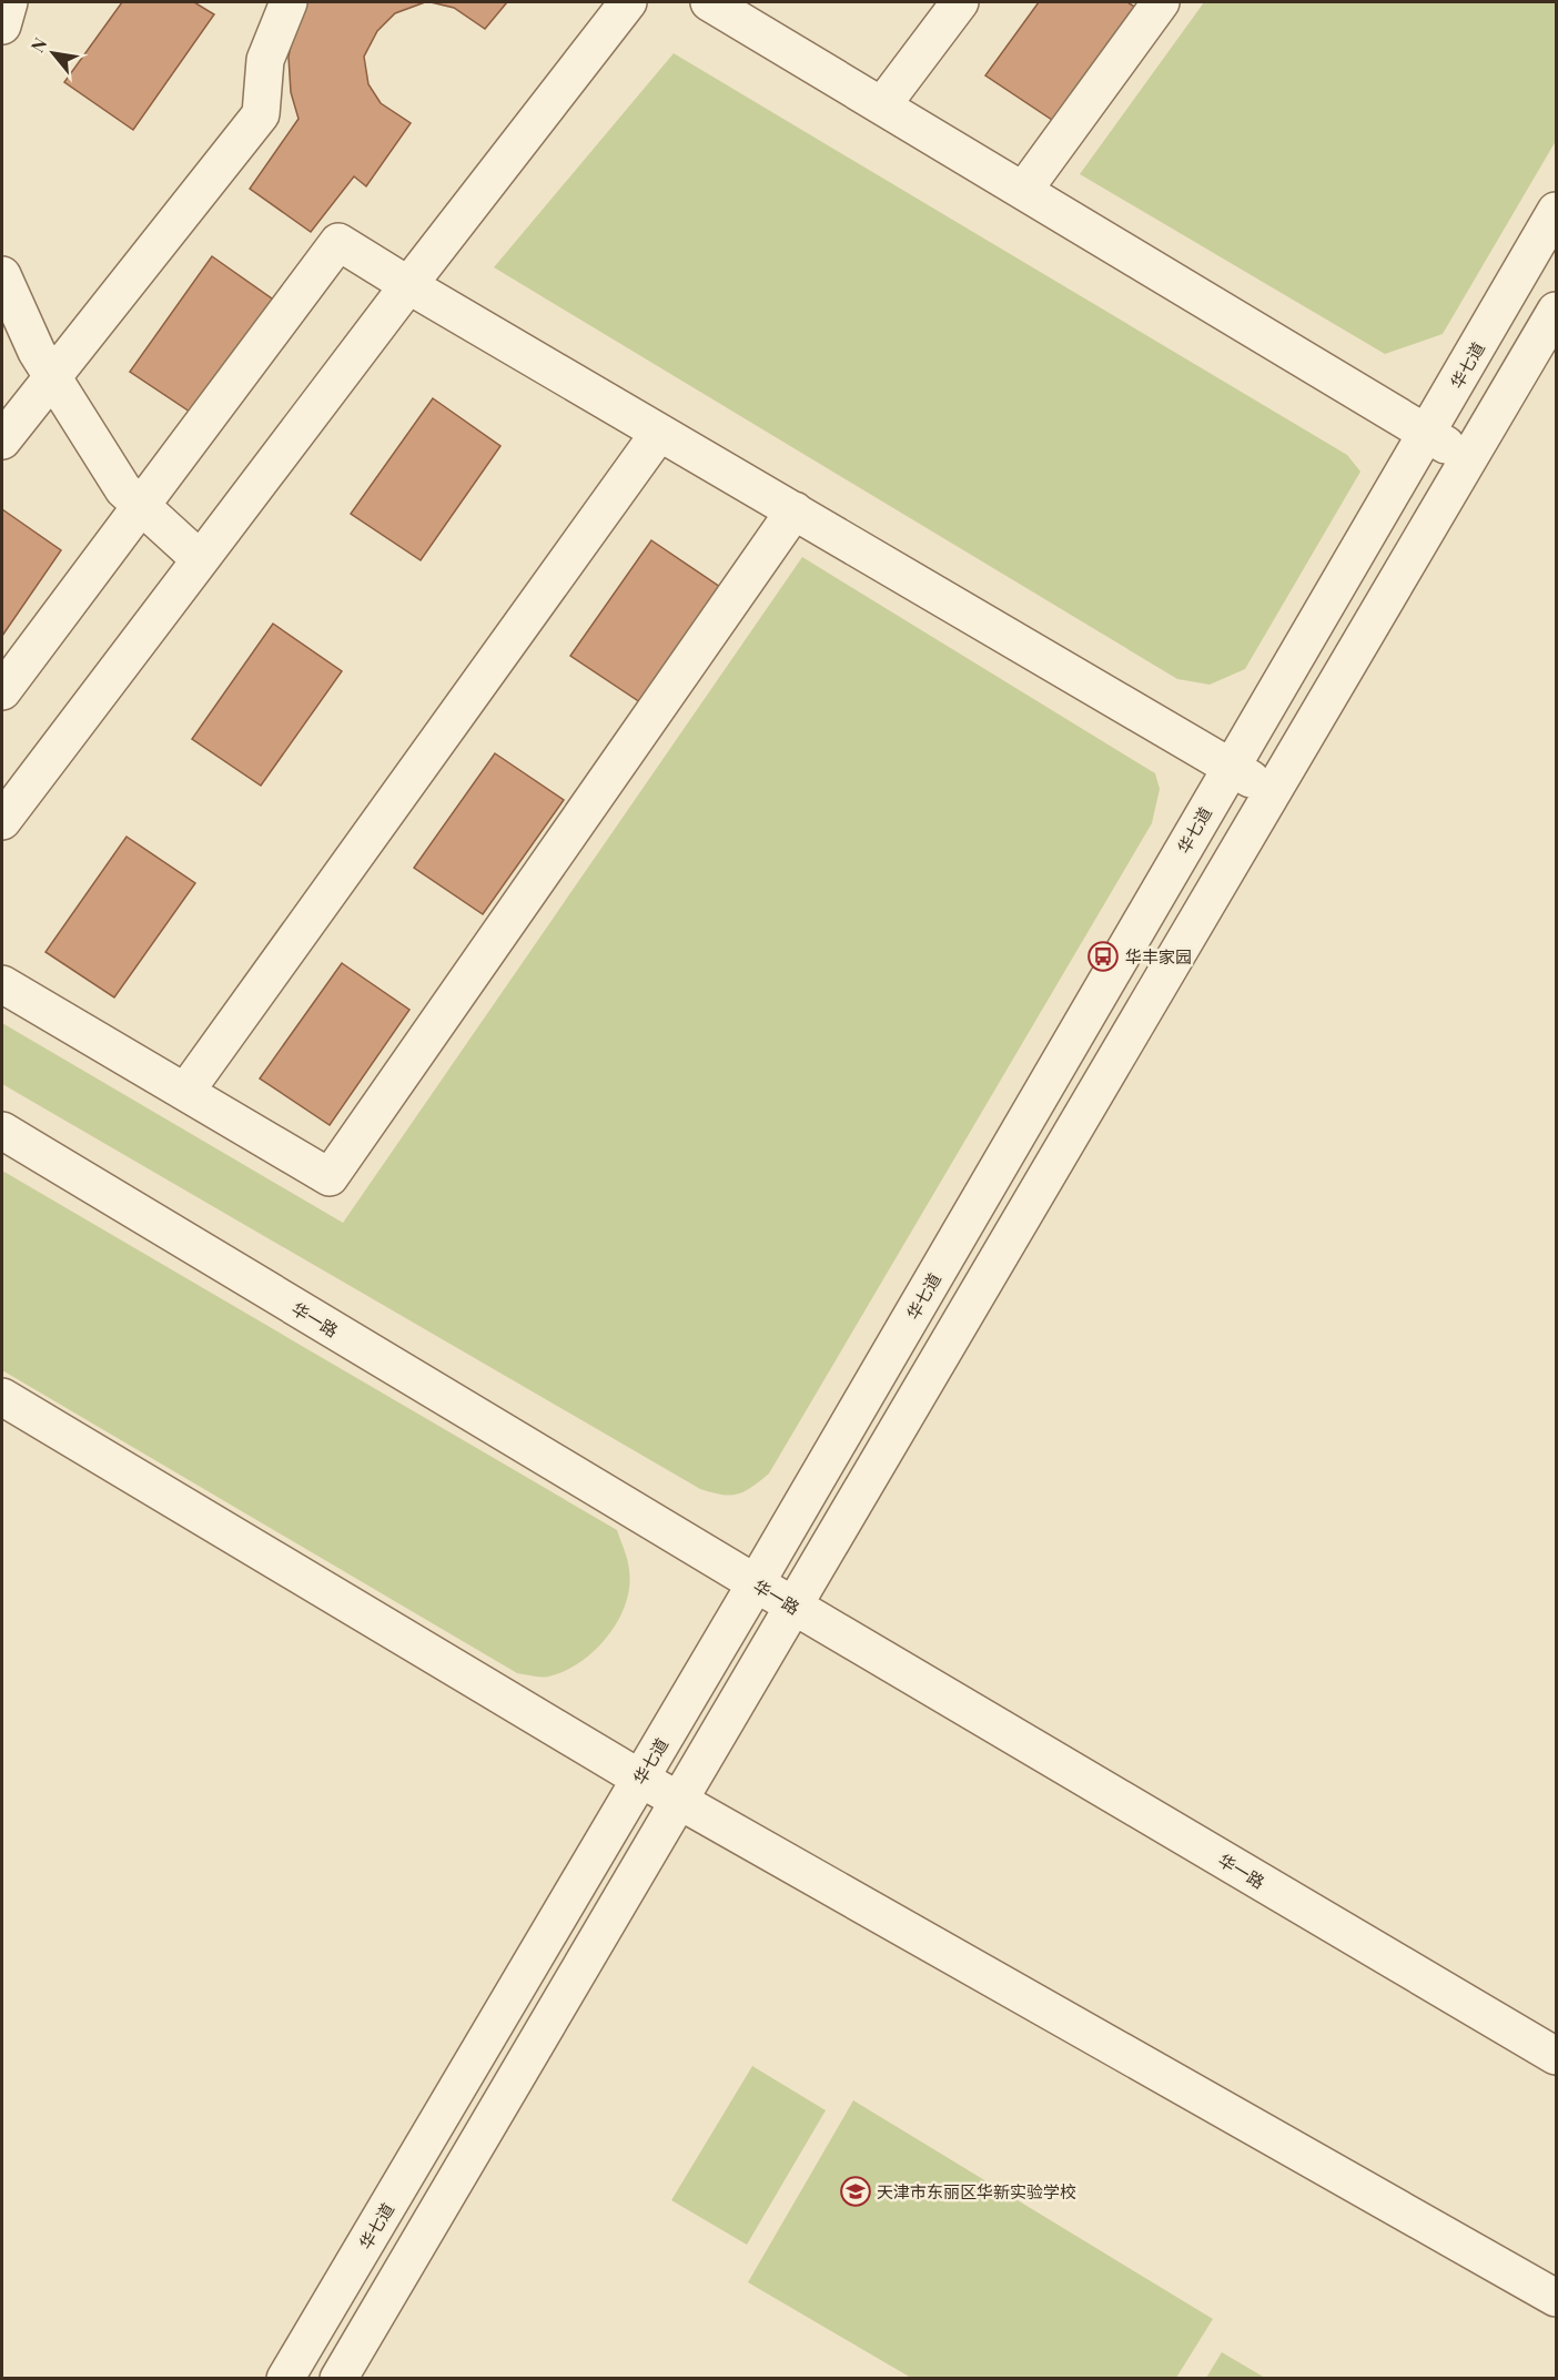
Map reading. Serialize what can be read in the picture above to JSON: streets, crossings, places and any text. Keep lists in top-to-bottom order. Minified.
{"streets":{"street":["华七道","华一路"]},"crossings":[["华七道","华一路"]],"places":{"bus stop":["华丰家园"],"school or university":["天津市东丽区华新实验学校"]},"north":"top left"}
